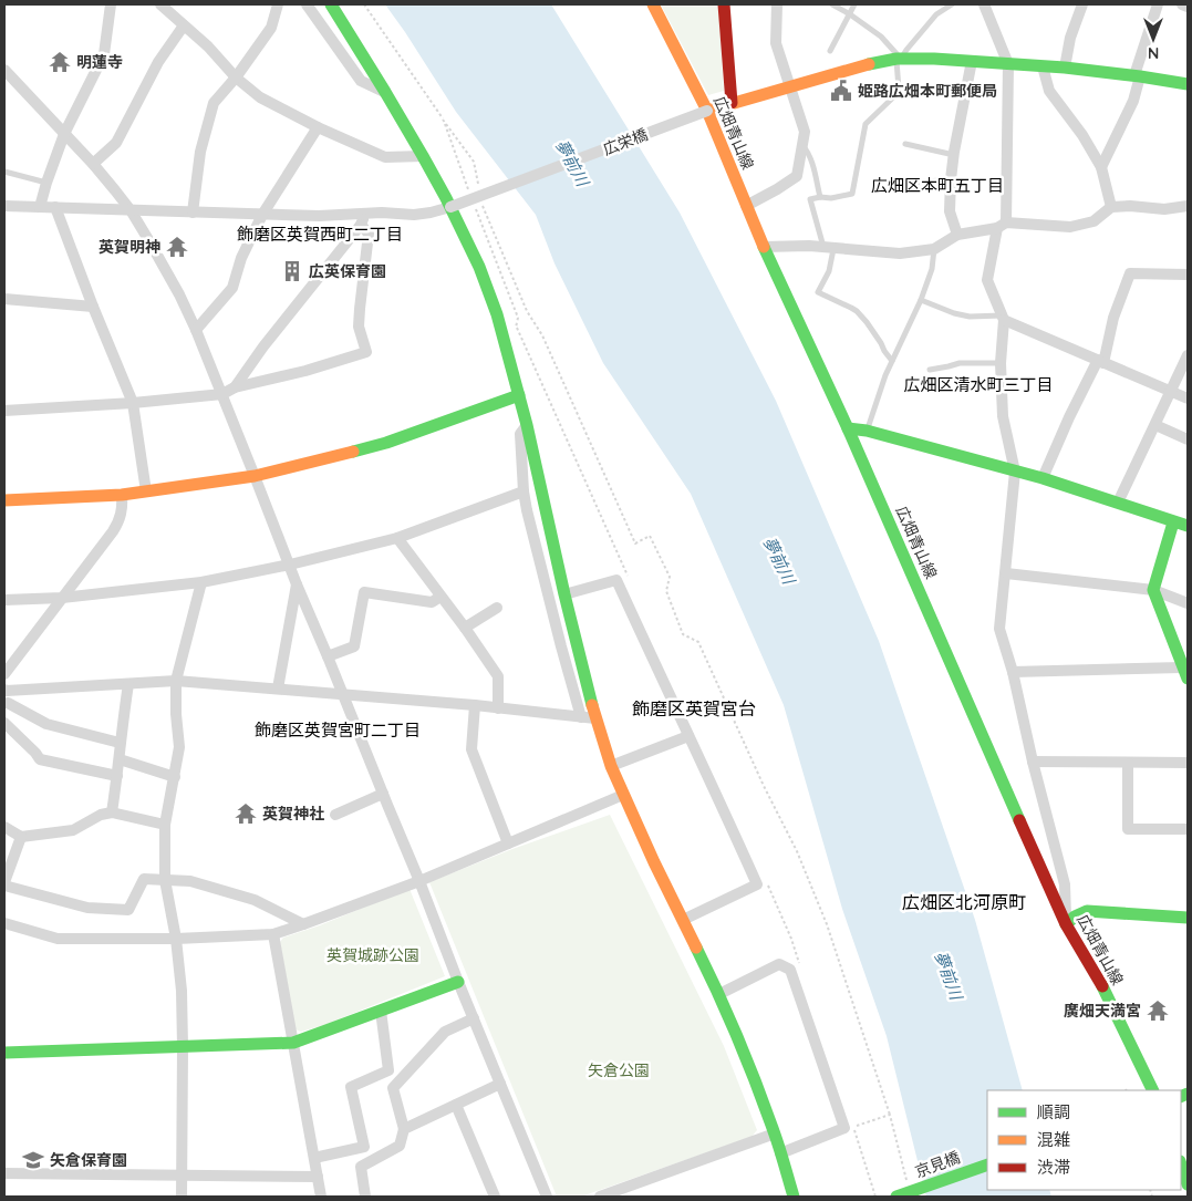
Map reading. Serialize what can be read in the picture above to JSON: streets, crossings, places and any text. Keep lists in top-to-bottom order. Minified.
{"streets":{"street":["広畑青山線","広栄橋","京見橋"]},"crossings":[["広畑青山線","広栄橋"]],"districts":["広畑区本町五丁目","飾磨区英賀西町二丁目","広畑区清水町三丁目","飾磨区英賀宮台","飾磨区英賀宮町二丁目","広畑区北河原町"],"water":["夢前川"],"parks":["英賀城跡公園","矢倉公園"],"places":{"temple":["明蓮寺","英賀明神","英賀神社","廣畑天満宮"],"public building":["姫路広畑本町郵便局"],"building":["広英保育園"],"school or university":["矢倉保育園"]},"legend":["順調","混雑","渋滞"],"north":"bottom"}
